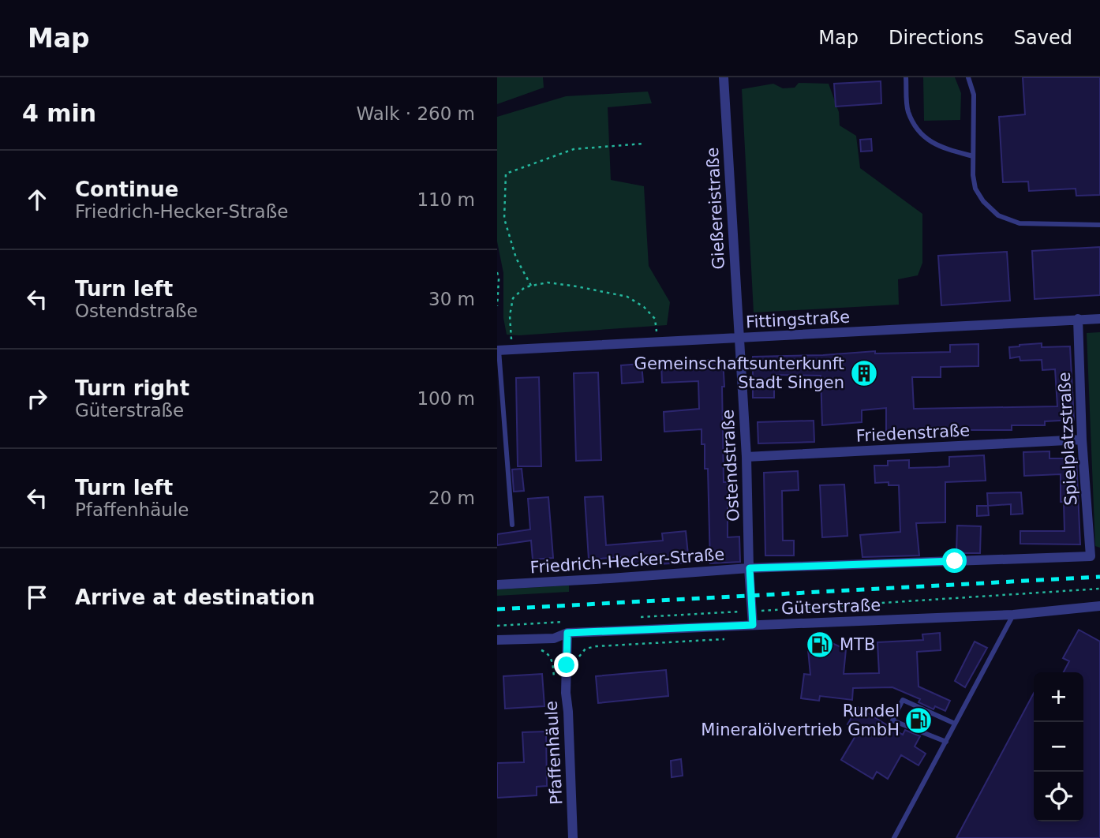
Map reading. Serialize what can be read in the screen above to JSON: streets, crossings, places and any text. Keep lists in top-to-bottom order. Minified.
{"streets":{"street":["Gießereistraße","Fittingstraße","Friedenstraße","Spielplatzstraße","Ostendstraße","Friedrich-Hecker-Straße","Güterstraße","Pfaffenhäule"]},"crossings":[["Gießereistraße","Fittingstraße"],["Gießereistraße","Ostendstraße"],["Fittingstraße","Spielplatzstraße"],["Fittingstraße","Ostendstraße"],["Friedenstraße","Spielplatzstraße"],["Friedenstraße","Ostendstraße"],["Spielplatzstraße","Friedrich-Hecker-Straße"],["Ostendstraße","Friedrich-Hecker-Straße"],["Ostendstraße","Güterstraße"],["Güterstraße","Pfaffenhäule"]],"places":{"building":["Gemeinschaftsunterkunft Stadt Singen"],"fuel station":["MTB","Rundel Mineralölvertrieb GmbH"]},"page":{"header":"Map","nav":["Map","Directions","Saved"],"heading":["4 min","Walk · 260 m"],"list":[["Continue","Friedrich-Hecker-Straße","110 m"],["Turn left","Ostendstraße","30 m"],["Turn right","Güterstraße","100 m"],["Turn left","Pfaffenhäule","20 m"],"Arrive at destination"],"map_buttons":["+","−"]}}
